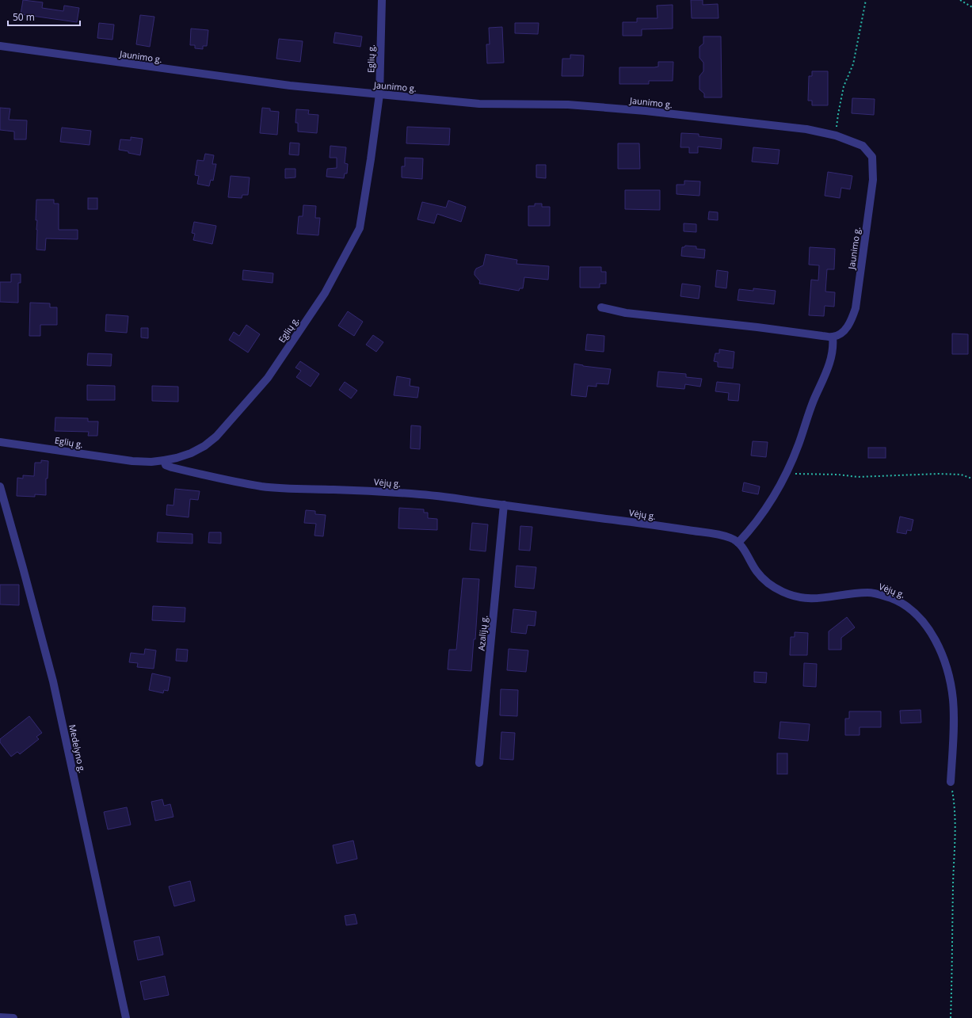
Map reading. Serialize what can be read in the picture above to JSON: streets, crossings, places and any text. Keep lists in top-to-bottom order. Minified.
{"streets":{"street":["Jaunimo g.","Eglių g.","Vėjų g.","Azalijų g.","Medelyno g."]},"crossings":[["Jaunimo g.","Eglių g."],["Eglių g.","Vėjų g."],["Vėjų g.","Azalijų g."]],"scale_bar":"50 m"}
